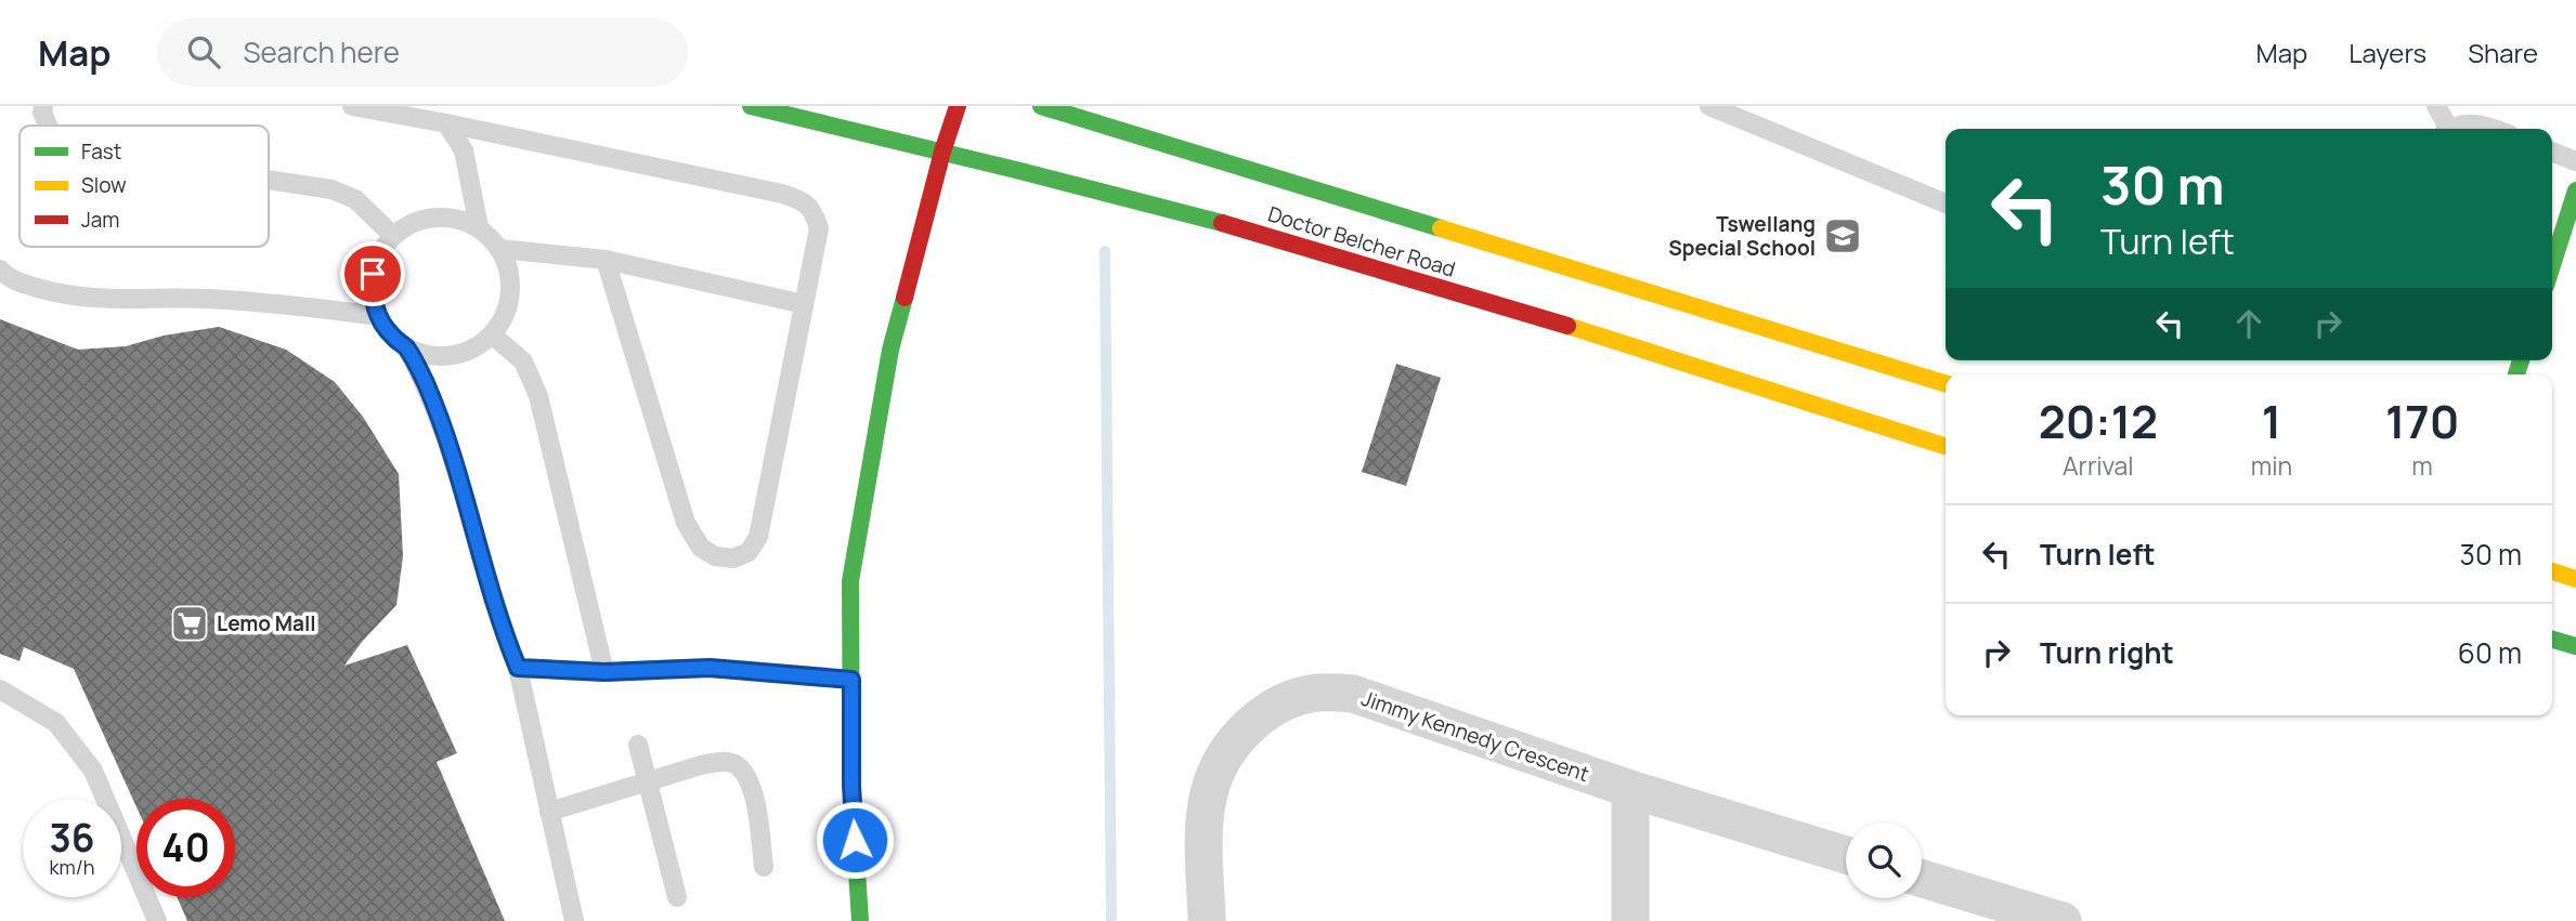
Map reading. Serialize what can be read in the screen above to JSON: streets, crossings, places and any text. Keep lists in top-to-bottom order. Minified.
{"streets":{"main road":["Doctor Belcher Road"],"street":["Jimmy Kennedy Crescent"]},"places":{"school or university":["Tswellang Special School"],"supermarket":["Lemo Mall"]},"legend":["Fast","Slow","Jam"],"page":{"header":"Map","search":"Search here","nav":["Map","Layers","Share"],"turn":["30 m","Turn left"],"eta":["20:12","Arrival","1","min","170","m"],"list":[{"name":"Turn left","value":"30 m"},{"name":"Turn right","value":"60 m"}],"speed":"36 km/h","limit":"40"}}
